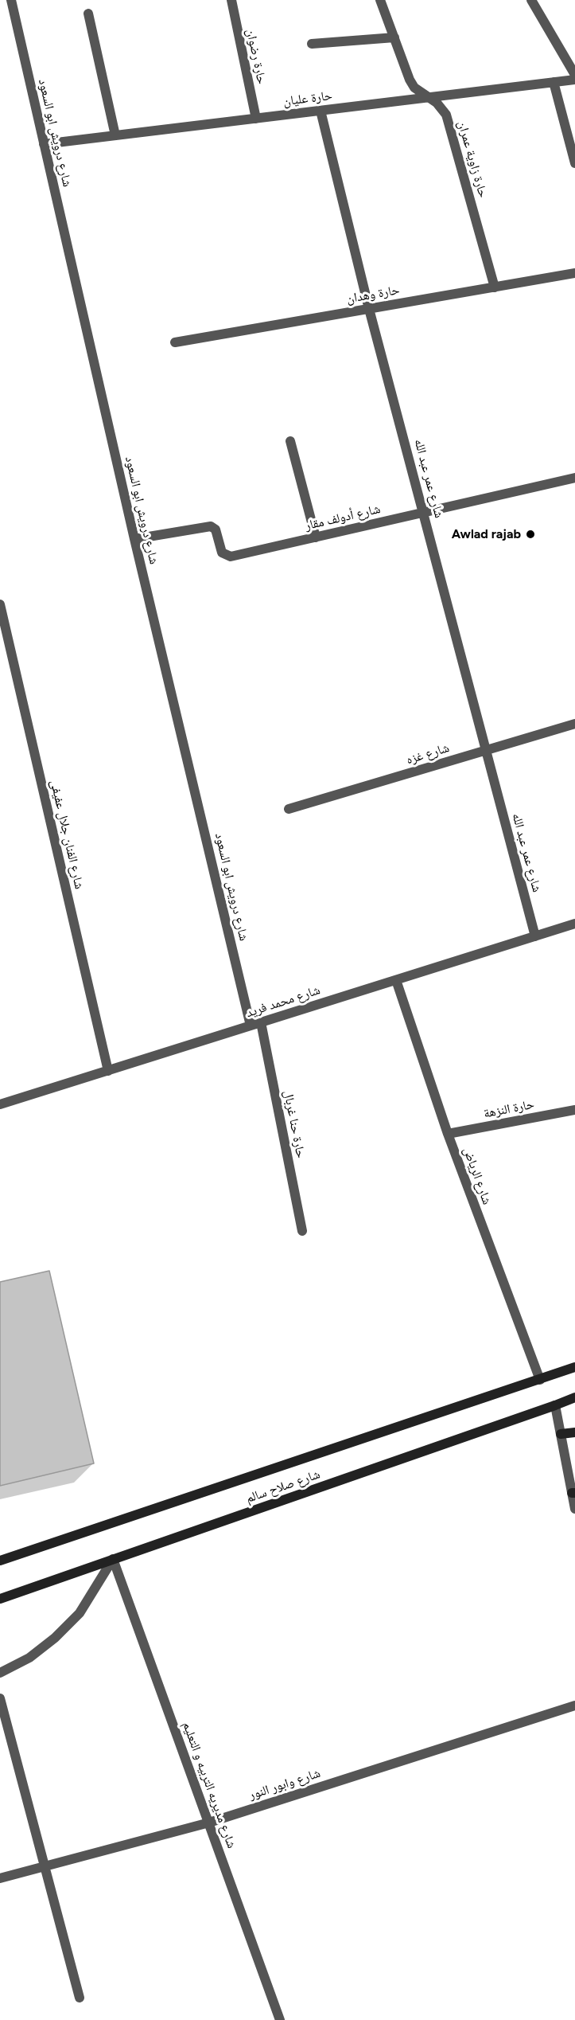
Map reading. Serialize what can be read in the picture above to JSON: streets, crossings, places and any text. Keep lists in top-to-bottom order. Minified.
{"streets":{"street":["حارة رضوان","حارة عليان","شارع درويش ابو السعود","حارة زاوية عمران","حارة وهدان","شارع عمر عبد الله","شارع أدولف مقار","شارع غزه","شارع الفنان جلال عفيفى","شارع محمد فريد","حارة النزهة","حارة حنا غربال","شارع الرياض","شارع صلاح سالم","شارع وابور النور","شارع مديريه التربيه و التعليم"]},"crossings":[["حارة رضوان","حارة عليان"],["حارة عليان","شارع درويش ابو السعود"],["حارة عليان","حارة زاوية عمران"],["حارة عليان","شارع عمر عبد الله"],["شارع درويش ابو السعود","شارع أدولف مقار"],["شارع درويش ابو السعود","شارع محمد فريد"],["حارة زاوية عمران","حارة وهدان"],["حارة وهدان","شارع عمر عبد الله"],["شارع عمر عبد الله","شارع أدولف مقار"],["شارع عمر عبد الله","شارع غزه"],["شارع عمر عبد الله","شارع محمد فريد"],["شارع الفنان جلال عفيفى","شارع محمد فريد"],["شارع محمد فريد","حارة حنا غربال"],["شارع محمد فريد","شارع الرياض"],["حارة النزهة","شارع الرياض"],["شارع الرياض","شارع صلاح سالم"],["شارع صلاح سالم","شارع مديريه التربيه و التعليم"],["شارع وابور النور","شارع مديريه التربيه و التعليم"]],"places":["Awlad rajab"]}
